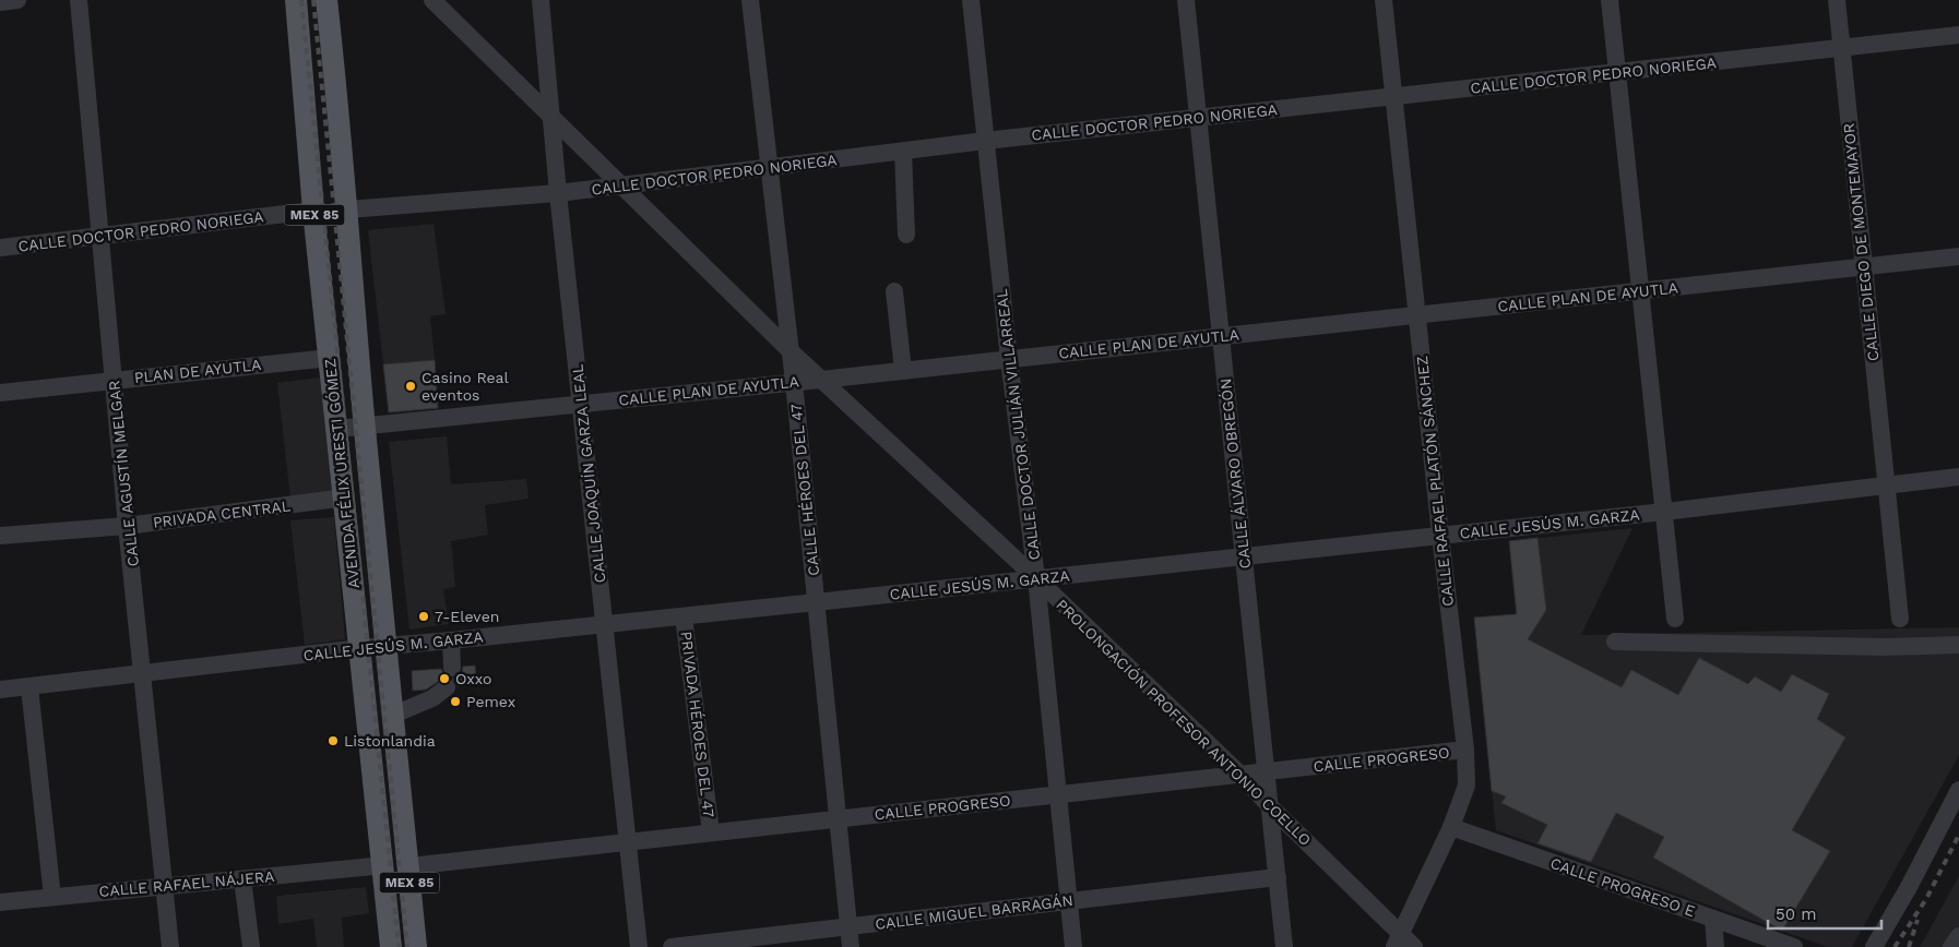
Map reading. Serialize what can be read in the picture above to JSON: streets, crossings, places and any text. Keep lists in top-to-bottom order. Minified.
{"streets":{"main road":["MEX 85","AVENIDA FÉLIX URESTI GÓMEZ"],"street":["CALLE DOCTOR PEDRO NORIEGA","CALLE DIEGO DE MONTEMAYOR","CALLE PLAN DE AYUTLA","PLAN DE AYUTLA","CALLE DOCTOR JULIÁN VILLARREAL","CALLE AGUSTÍN MELGAR","CALLE JOAQUÍN GARZA LEAL","CALLE ÁLVARO OBREGÓN","CALLE RAFAEL PLATÓN SÁNCHEZ","CALLE HÉROES DEL 47","PRIVADA CENTRAL","CALLE JESÚS M. GARZA","PROLONGACIÓN PROFESOR ANTONIO COELLO","PRIVADA HÉROES DEL 47","CALLE PROGRESO","CALLE RAFAEL NÁJERA","CALLE PROGRESO E","CALLE MIGUEL BARRAGÁN"]},"crossings":[["CALLE DOCTOR PEDRO NORIEGA","CALLE DIEGO DE MONTEMAYOR"],["CALLE DOCTOR PEDRO NORIEGA","CALLE DOCTOR JULIÁN VILLARREAL"],["CALLE DOCTOR PEDRO NORIEGA","CALLE AGUSTÍN MELGAR"],["CALLE DOCTOR PEDRO NORIEGA","AVENIDA FÉLIX URESTI GÓMEZ"],["CALLE DOCTOR PEDRO NORIEGA","CALLE JOAQUÍN GARZA LEAL"],["CALLE DOCTOR PEDRO NORIEGA","CALLE ÁLVARO OBREGÓN"],["CALLE DOCTOR PEDRO NORIEGA","CALLE RAFAEL PLATÓN SÁNCHEZ"],["CALLE DOCTOR PEDRO NORIEGA","CALLE HÉROES DEL 47"],["CALLE DOCTOR PEDRO NORIEGA","PROLONGACIÓN PROFESOR ANTONIO COELLO"],["CALLE DIEGO DE MONTEMAYOR","CALLE PLAN DE AYUTLA"],["CALLE DIEGO DE MONTEMAYOR","CALLE JESÚS M. GARZA"],["CALLE PLAN DE AYUTLA","CALLE DOCTOR JULIÁN VILLARREAL"],["CALLE PLAN DE AYUTLA","AVENIDA FÉLIX URESTI GÓMEZ"],["CALLE PLAN DE AYUTLA","CALLE JOAQUÍN GARZA LEAL"],["CALLE PLAN DE AYUTLA","CALLE ÁLVARO OBREGÓN"],["CALLE PLAN DE AYUTLA","CALLE RAFAEL PLATÓN SÁNCHEZ"],["CALLE PLAN DE AYUTLA","CALLE HÉROES DEL 47"],["CALLE PLAN DE AYUTLA","PROLONGACIÓN PROFESOR ANTONIO COELLO"],["PLAN DE AYUTLA","CALLE AGUSTÍN MELGAR"],["PLAN DE AYUTLA","AVENIDA FÉLIX URESTI GÓMEZ"],["CALLE DOCTOR JULIÁN VILLARREAL","CALLE JESÚS M. GARZA"],["CALLE DOCTOR JULIÁN VILLARREAL","PROLONGACIÓN PROFESOR ANTONIO COELLO"],["CALLE DOCTOR JULIÁN VILLARREAL","CALLE PROGRESO"],["CALLE DOCTOR JULIÁN VILLARREAL","CALLE MIGUEL BARRAGÁN"],["CALLE AGUSTÍN MELGAR","PRIVADA CENTRAL"],["CALLE AGUSTÍN MELGAR","CALLE JESÚS M. GARZA"],["CALLE AGUSTÍN MELGAR","CALLE RAFAEL NÁJERA"],["AVENIDA FÉLIX URESTI GÓMEZ","PRIVADA CENTRAL"],["AVENIDA FÉLIX URESTI GÓMEZ","CALLE JESÚS M. GARZA"],["CALLE JOAQUÍN GARZA LEAL","CALLE JESÚS M. GARZA"],["CALLE JOAQUÍN GARZA LEAL","PROLONGACIÓN PROFESOR ANTONIO COELLO"],["CALLE JOAQUÍN GARZA LEAL","CALLE PROGRESO"],["CALLE ÁLVARO OBREGÓN","CALLE JESÚS M. GARZA"],["CALLE ÁLVARO OBREGÓN","PROLONGACIÓN PROFESOR ANTONIO COELLO"],["CALLE ÁLVARO OBREGÓN","CALLE PROGRESO"],["CALLE ÁLVARO OBREGÓN","CALLE MIGUEL BARRAGÁN"],["CALLE RAFAEL PLATÓN SÁNCHEZ","CALLE JESÚS M. GARZA"],["CALLE RAFAEL PLATÓN SÁNCHEZ","PROLONGACIÓN PROFESOR ANTONIO COELLO"],["CALLE RAFAEL PLATÓN SÁNCHEZ","CALLE PROGRESO"],["CALLE RAFAEL PLATÓN SÁNCHEZ","CALLE PROGRESO E"],["CALLE HÉROES DEL 47","CALLE JESÚS M. GARZA"],["CALLE HÉROES DEL 47","PROLONGACIÓN PROFESOR ANTONIO COELLO"],["CALLE HÉROES DEL 47","CALLE PROGRESO"],["CALLE HÉROES DEL 47","CALLE MIGUEL BARRAGÁN"],["CALLE JESÚS M. GARZA","PROLONGACIÓN PROFESOR ANTONIO COELLO"],["CALLE JESÚS M. GARZA","PRIVADA HÉROES DEL 47"],["PROLONGACIÓN PROFESOR ANTONIO COELLO","CALLE PROGRESO"],["PRIVADA HÉROES DEL 47","CALLE PROGRESO"]],"places":["Casino Real eventos","7-Eleven","Oxxo","Pemex","Listonlandia"],"scale_bar":"50 m"}
